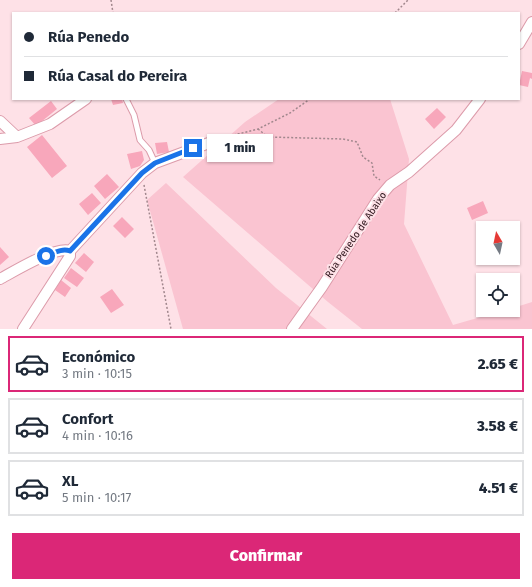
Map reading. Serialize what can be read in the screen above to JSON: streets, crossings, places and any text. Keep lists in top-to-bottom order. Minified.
{"streets":{"street":["Rúa Penedo de Abaixo"]},"north":"top","page":{"banner":["Rúa Penedo","Rúa Casal do Pereira"],"bubble":"1 min","list":[{"name":"Económico","note":"3 min · 10:15","value":"2.65 €"},{"name":"Confort","note":"4 min · 10:16","value":"3.58 €"},{"name":"XL","note":"5 min · 10:17","value":"4.51 €"}],"buttons":"Confirmar"}}
